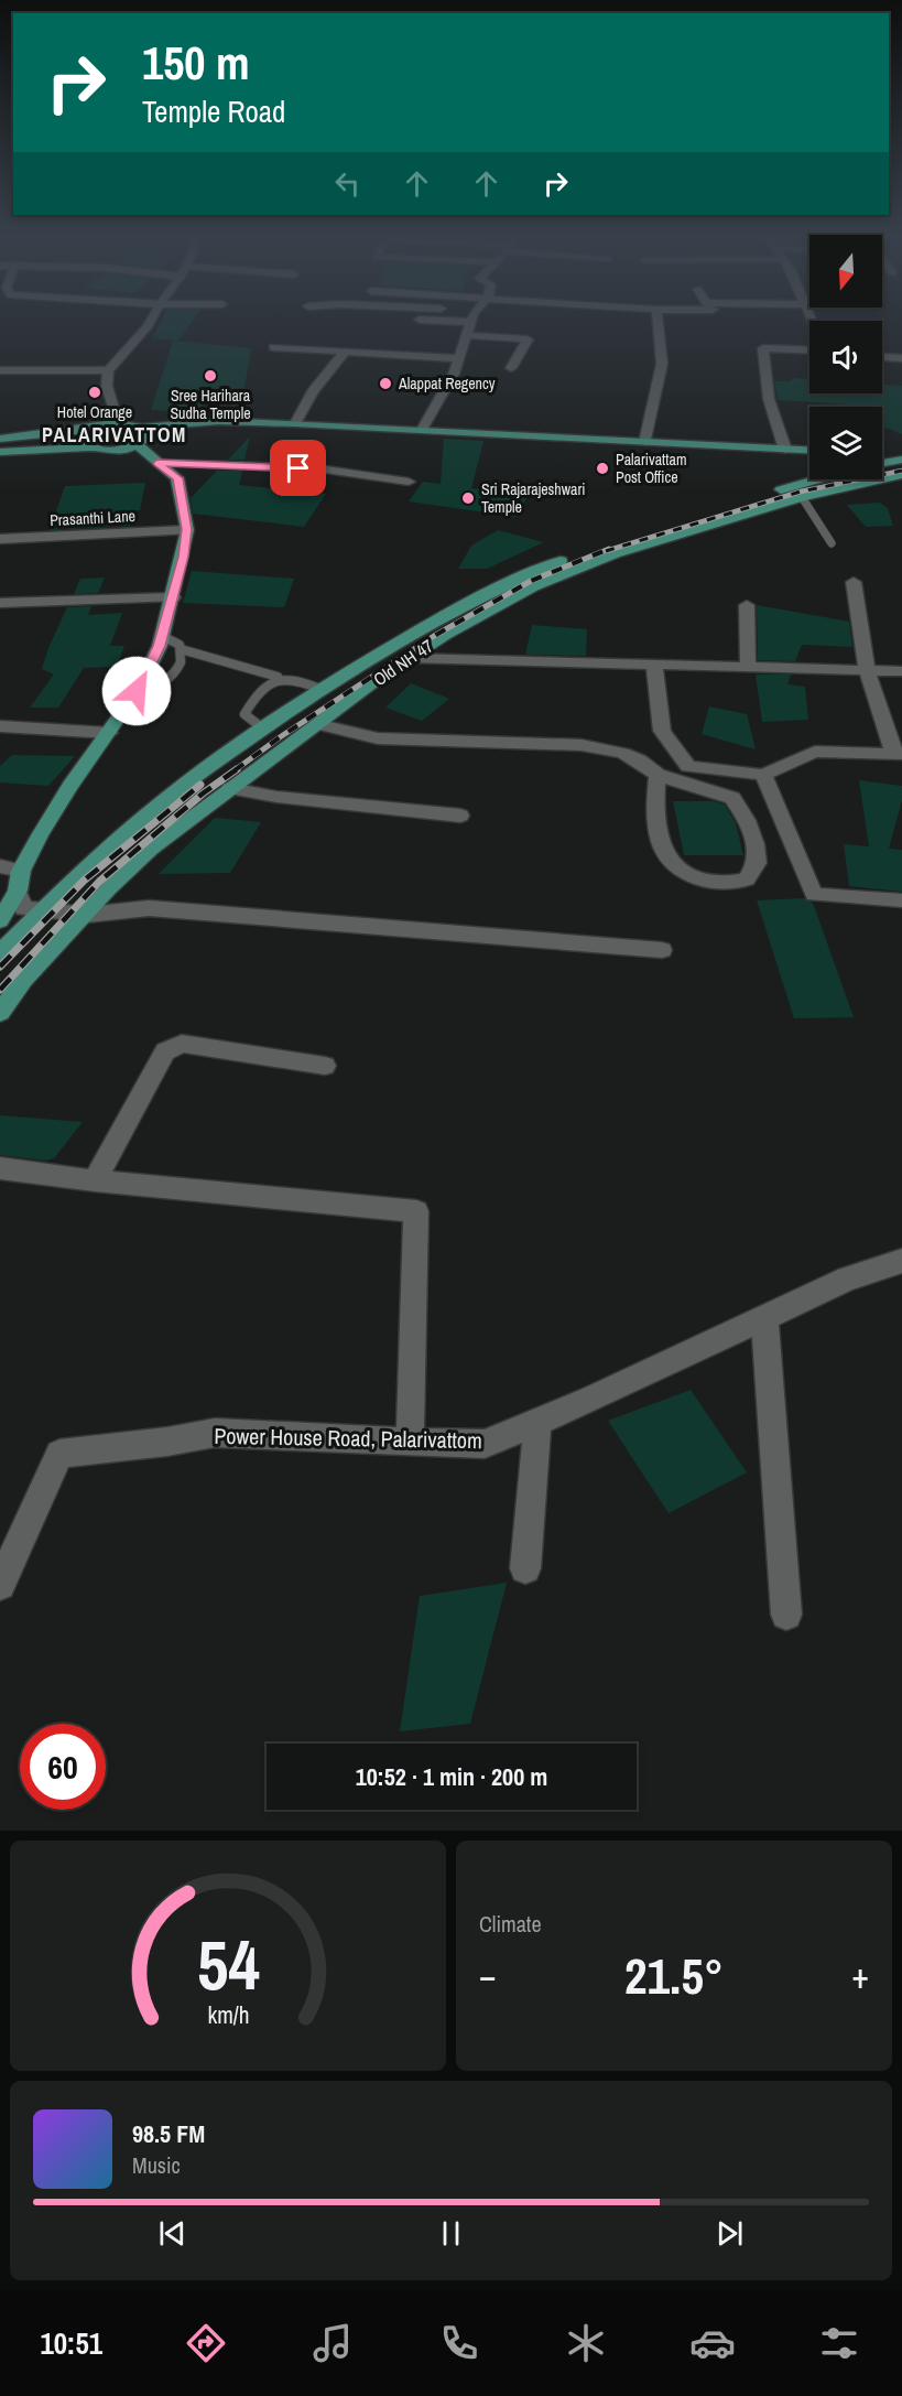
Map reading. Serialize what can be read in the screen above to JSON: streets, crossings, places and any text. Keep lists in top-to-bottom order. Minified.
{"streets":{"main road":["Old NH 47"],"street":["Prasanthi Lane","Power House Road, Palarivattom"]},"districts":["PALARIVATTOM"],"places":["Sree Harihara Sudha Temple","Alappat Regency","Hotel Orange","Palarivattam Post Office","Sri Rajarajeshwari Temple"],"north":"bottom","page":{"turn":["150 m","Temple Road"],"limit":"60","trip":"10:52 · 1 min · 200 m","tile":"Climate","heat":["−","21.5°","+"],"song":["98.5 FM","Music"],"tabs":"10:51","gauge":["54","km/h"]}}
